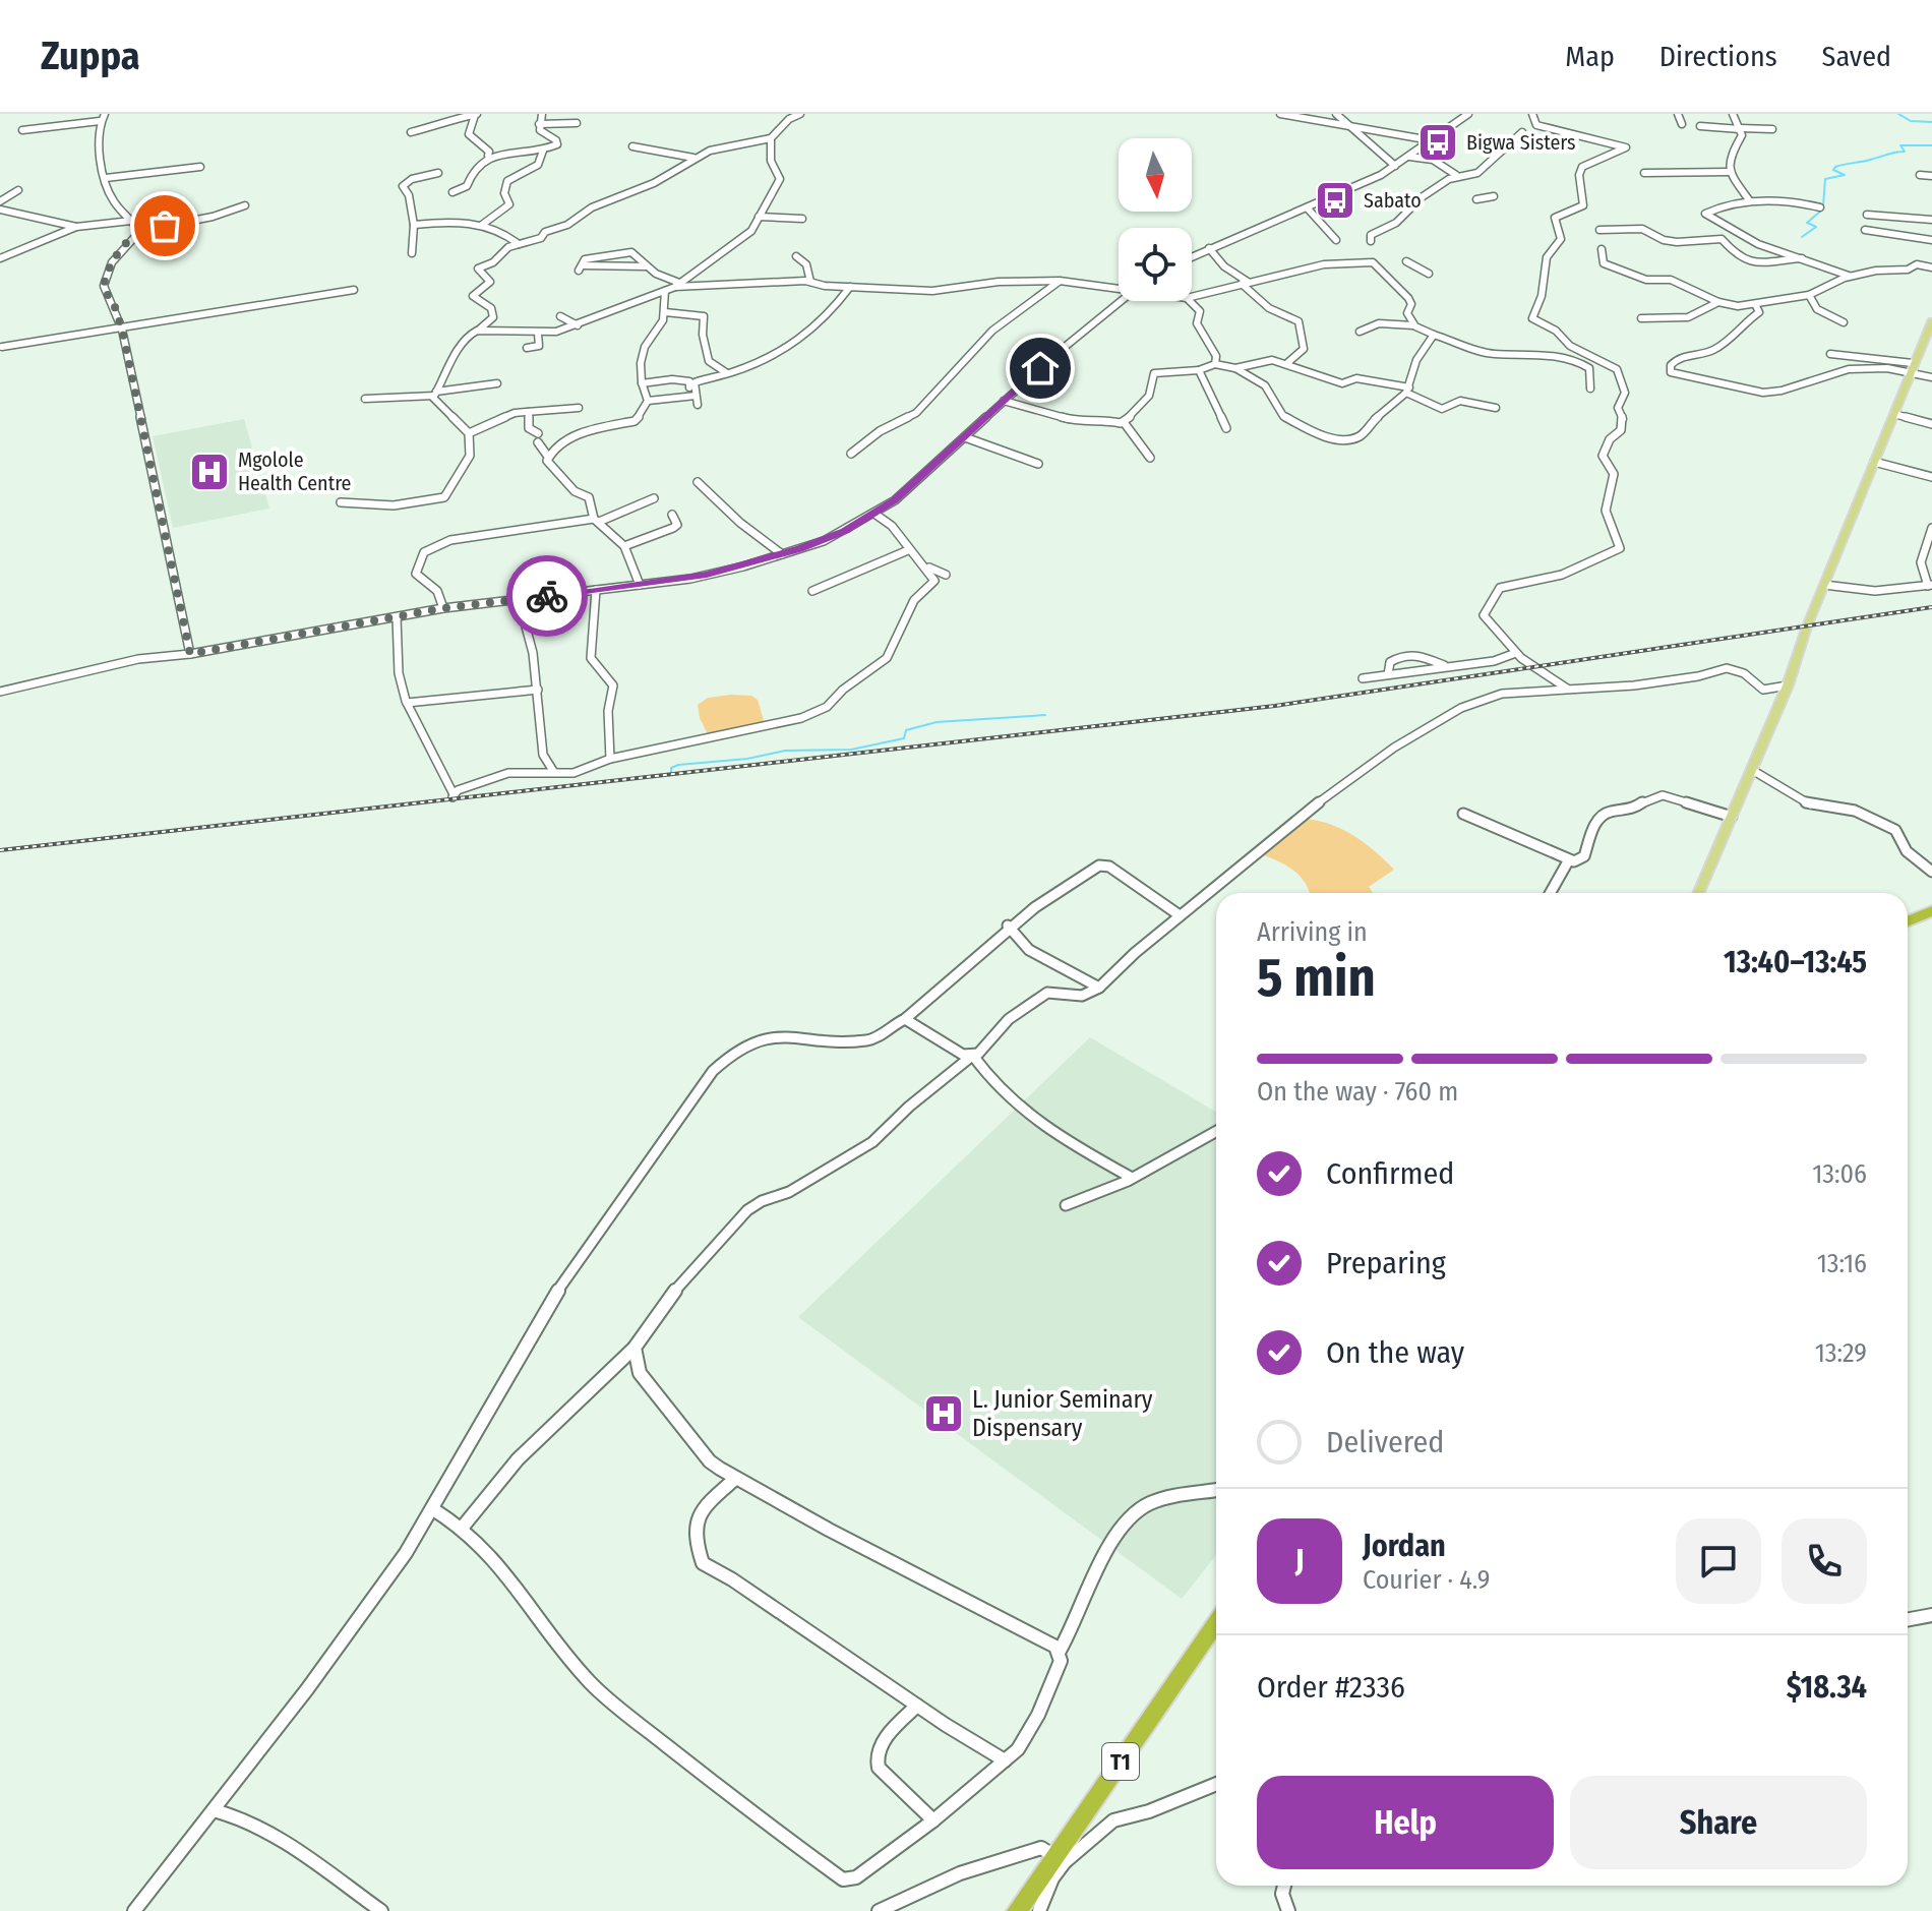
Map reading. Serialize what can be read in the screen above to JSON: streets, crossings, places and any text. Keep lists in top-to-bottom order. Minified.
{"streets":{"highway":["T1"]},"places":{"bus stop":["Bigwa Sisters","Sabato"],"hospital":["Mgolole Health Centre","L. Junior Seminary Dispensary"]},"north":"bottom","page":{"header":"Zuppa","nav":["Map","Directions","Saved"],"heading":["5 min","Arriving in","13:40–13:45"],"panel":["Jordan","Courier · 4.9","Order #2336","$18.34"],"bar":"On the way · 760 m","list":[["Confirmed","13:06"],["Preparing","13:16"],["On the way","13:29"],"Delivered"],"round":"J","buttons":["Help","Share"]}}
